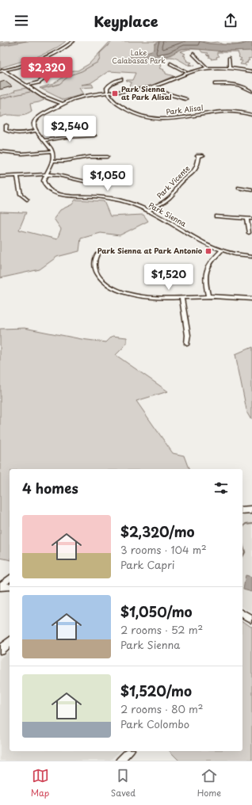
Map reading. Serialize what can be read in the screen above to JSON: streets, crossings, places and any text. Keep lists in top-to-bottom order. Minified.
{"streets":{"street":["Park Alisal","Park Vicente","Park Sienna"]},"crossings":[["Park Vicente","Park Sienna"]],"parks":["Lake Calabasas Park"],"places":{"transit":["Park Sienna at Park Alisal","Park Sienna at Park Antonio"]},"page":{"header":"Keyplace","price":["$2,320","$2,540","$1,050","$1,520"],"heading":"4 homes","list":[{"name":"$2,320/mo","note":"3 rooms · 104 m² · Park Capri"},{"name":"$1,050/mo","note":"2 rooms · 52 m² · Park Sienna"},{"name":"$1,520/mo","note":"2 rooms · 80 m² · Park Colombo"}],"tabs":["Map","Saved","Home"]}}
